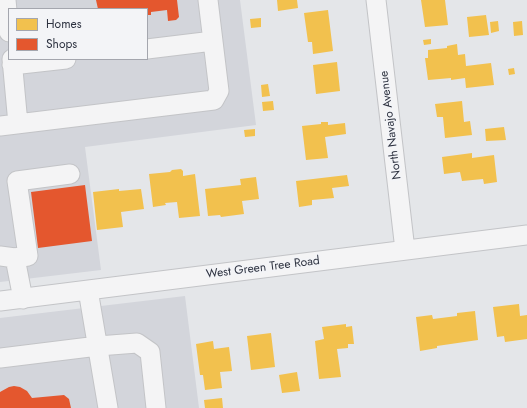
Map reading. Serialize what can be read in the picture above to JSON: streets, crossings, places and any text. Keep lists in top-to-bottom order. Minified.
{"streets":{"street":["North Navajo Avenue","West Green Tree Road"]},"crossings":[["North Navajo Avenue","West Green Tree Road"]],"legend":["Homes","Shops"]}
